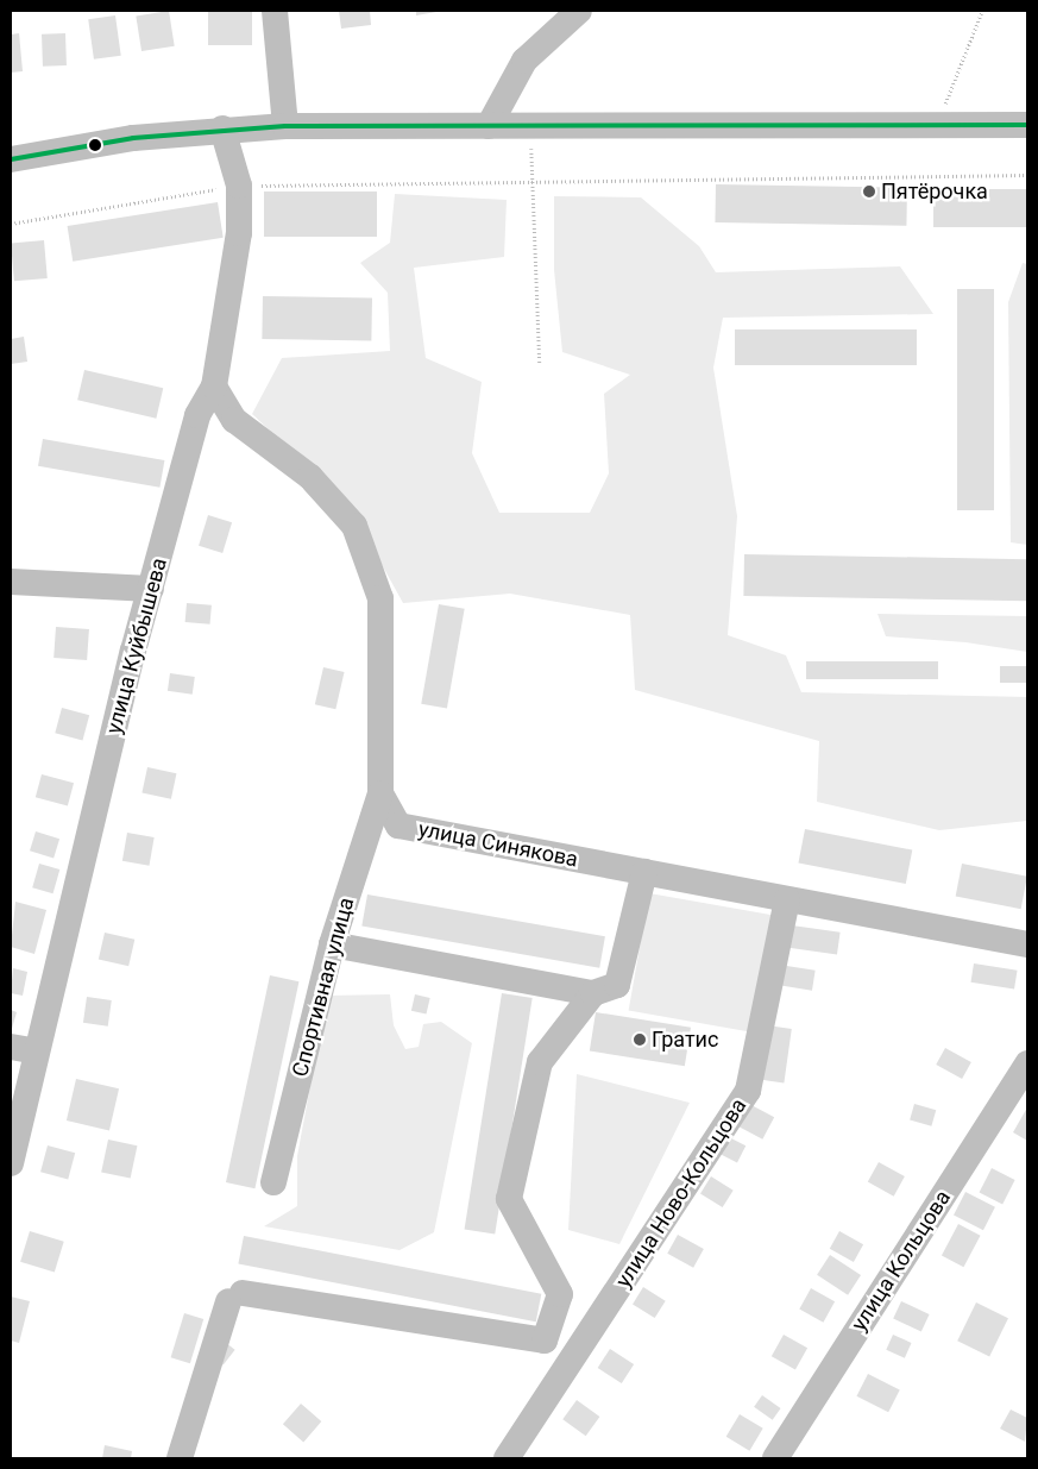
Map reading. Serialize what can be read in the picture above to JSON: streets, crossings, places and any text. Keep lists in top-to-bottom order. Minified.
{"streets":{"street":["улица Куйбышева","улица Синякова","Спортивная улица","улица Ново-Кольцова","улица Кольцова"]},"crossings":[["улица Куйбышева","улица Синякова"],["улица Синякова","Спортивная улица"],["улица Синякова","улица Ново-Кольцова"]],"places":["Пятёрочка","Гратис"]}
